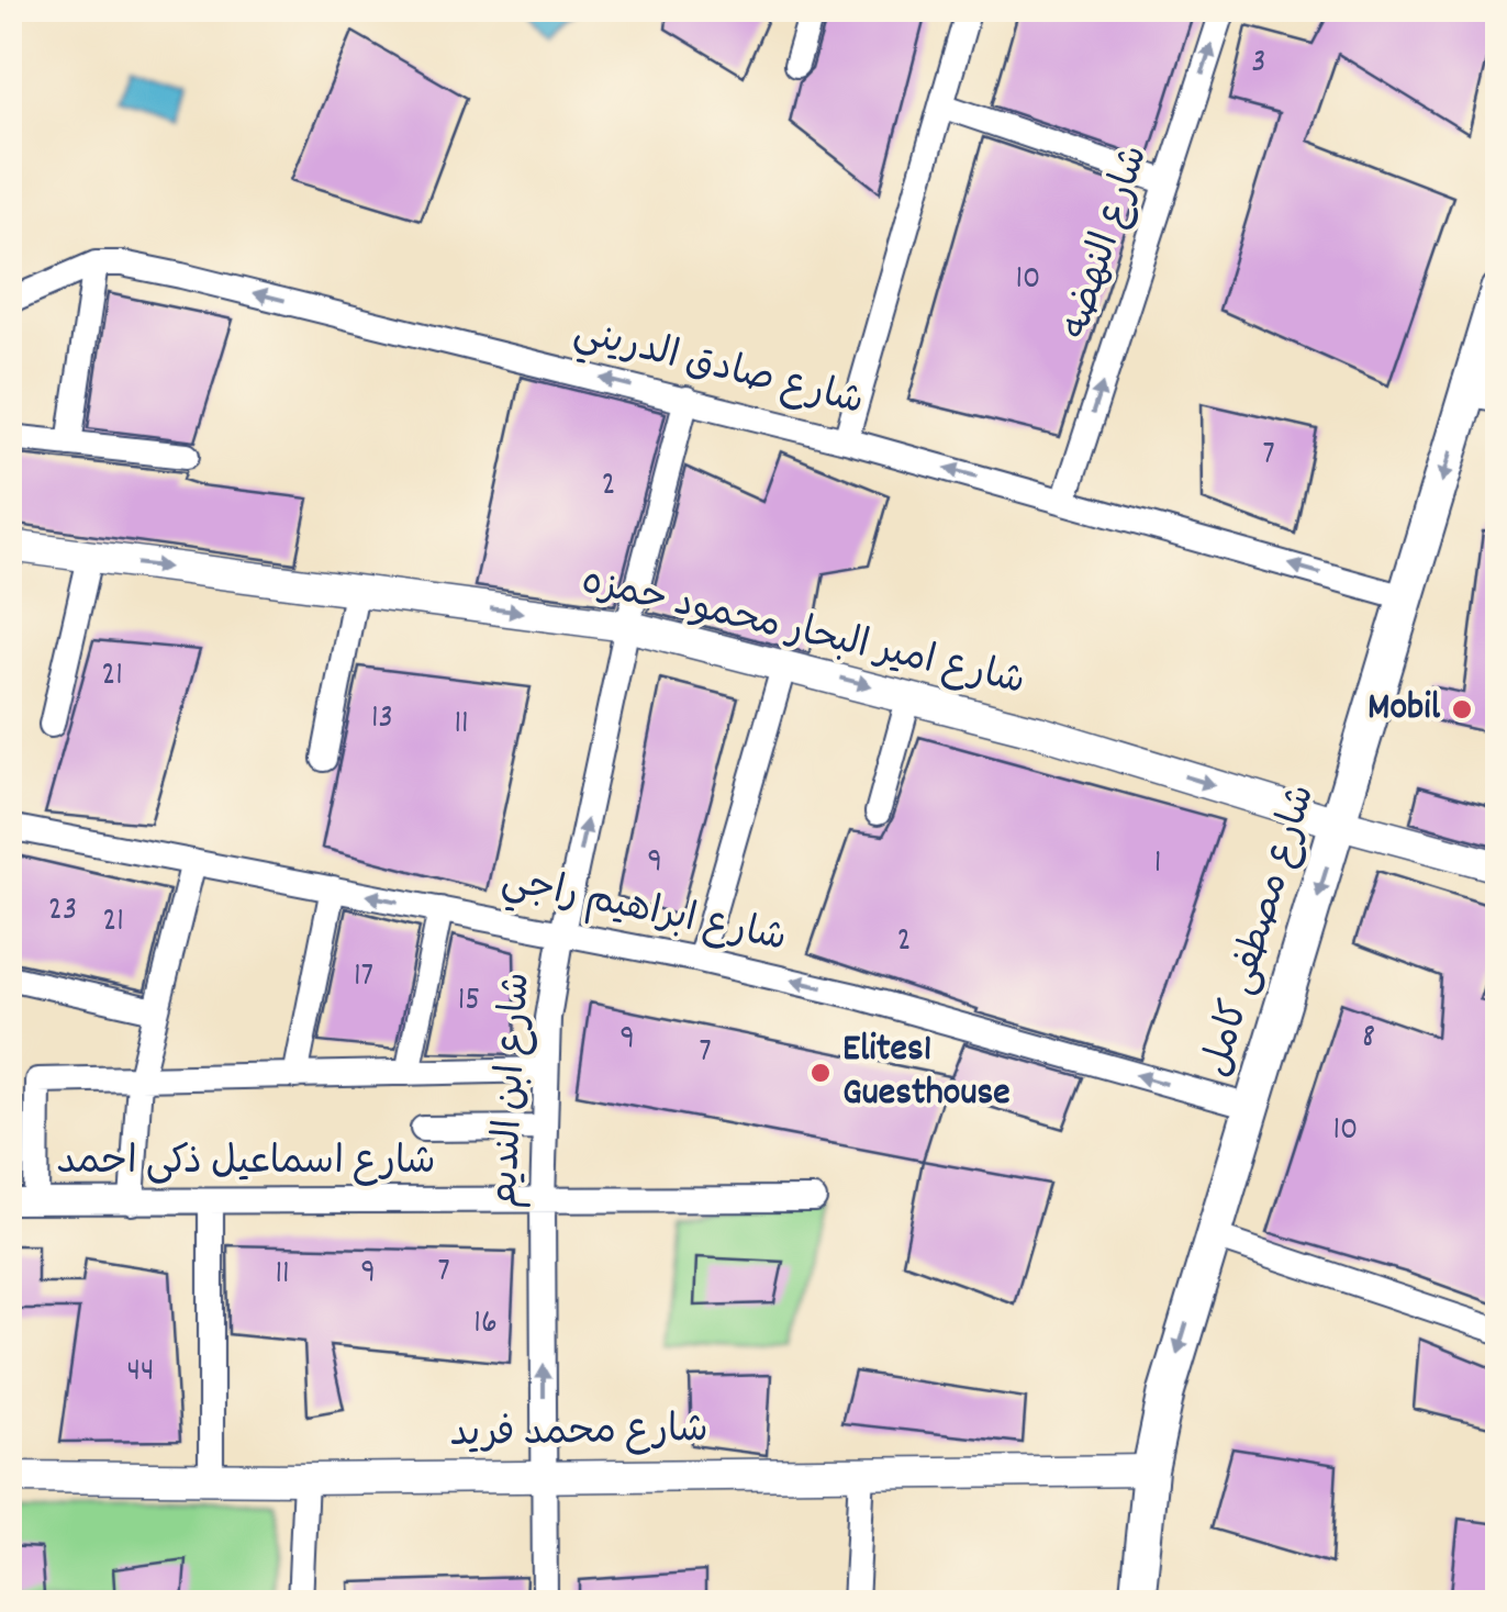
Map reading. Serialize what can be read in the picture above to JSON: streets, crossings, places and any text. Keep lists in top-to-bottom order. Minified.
{"streets":{"main road":["شارع مصطفى كامل"],"street":["شارع النهضه","شارع صادق الدريني","شارع امير البحار محمود حمزه","شارع ابراهيم راجي","شارع ابن النديم","شارع اسماعيل ذكى احمد","شارع محمد فريد"]},"crossings":[["شارع النهضه","شارع صادق الدريني"],["شارع صادق الدريني","شارع مصطفى كامل"],["شارع صادق الدريني","شارع ابن النديم"],["شارع امير البحار محمود حمزه","شارع مصطفى كامل"],["شارع امير البحار محمود حمزه","شارع ابن النديم"],["شارع ابراهيم راجي","شارع مصطفى كامل"],["شارع ابراهيم راجي","شارع ابن النديم"],["شارع مصطفى كامل","شارع محمد فريد"],["شارع ابن النديم","شارع اسماعيل ذكى احمد"],["شارع ابن النديم","شارع محمد فريد"]],"one_way":["شارع النهضه","شارع صادق الدريني","شارع امير البحار محمود حمزه","شارع ابراهيم راجي","شارع مصطفى كامل"],"places":["Mobil","Elites1 Guesthouse"],"house_numbers":["3","10","7","2","21","13","11","9","1","23","21","2","17","15","8","9","7","10","7","9","11","16","44"]}
